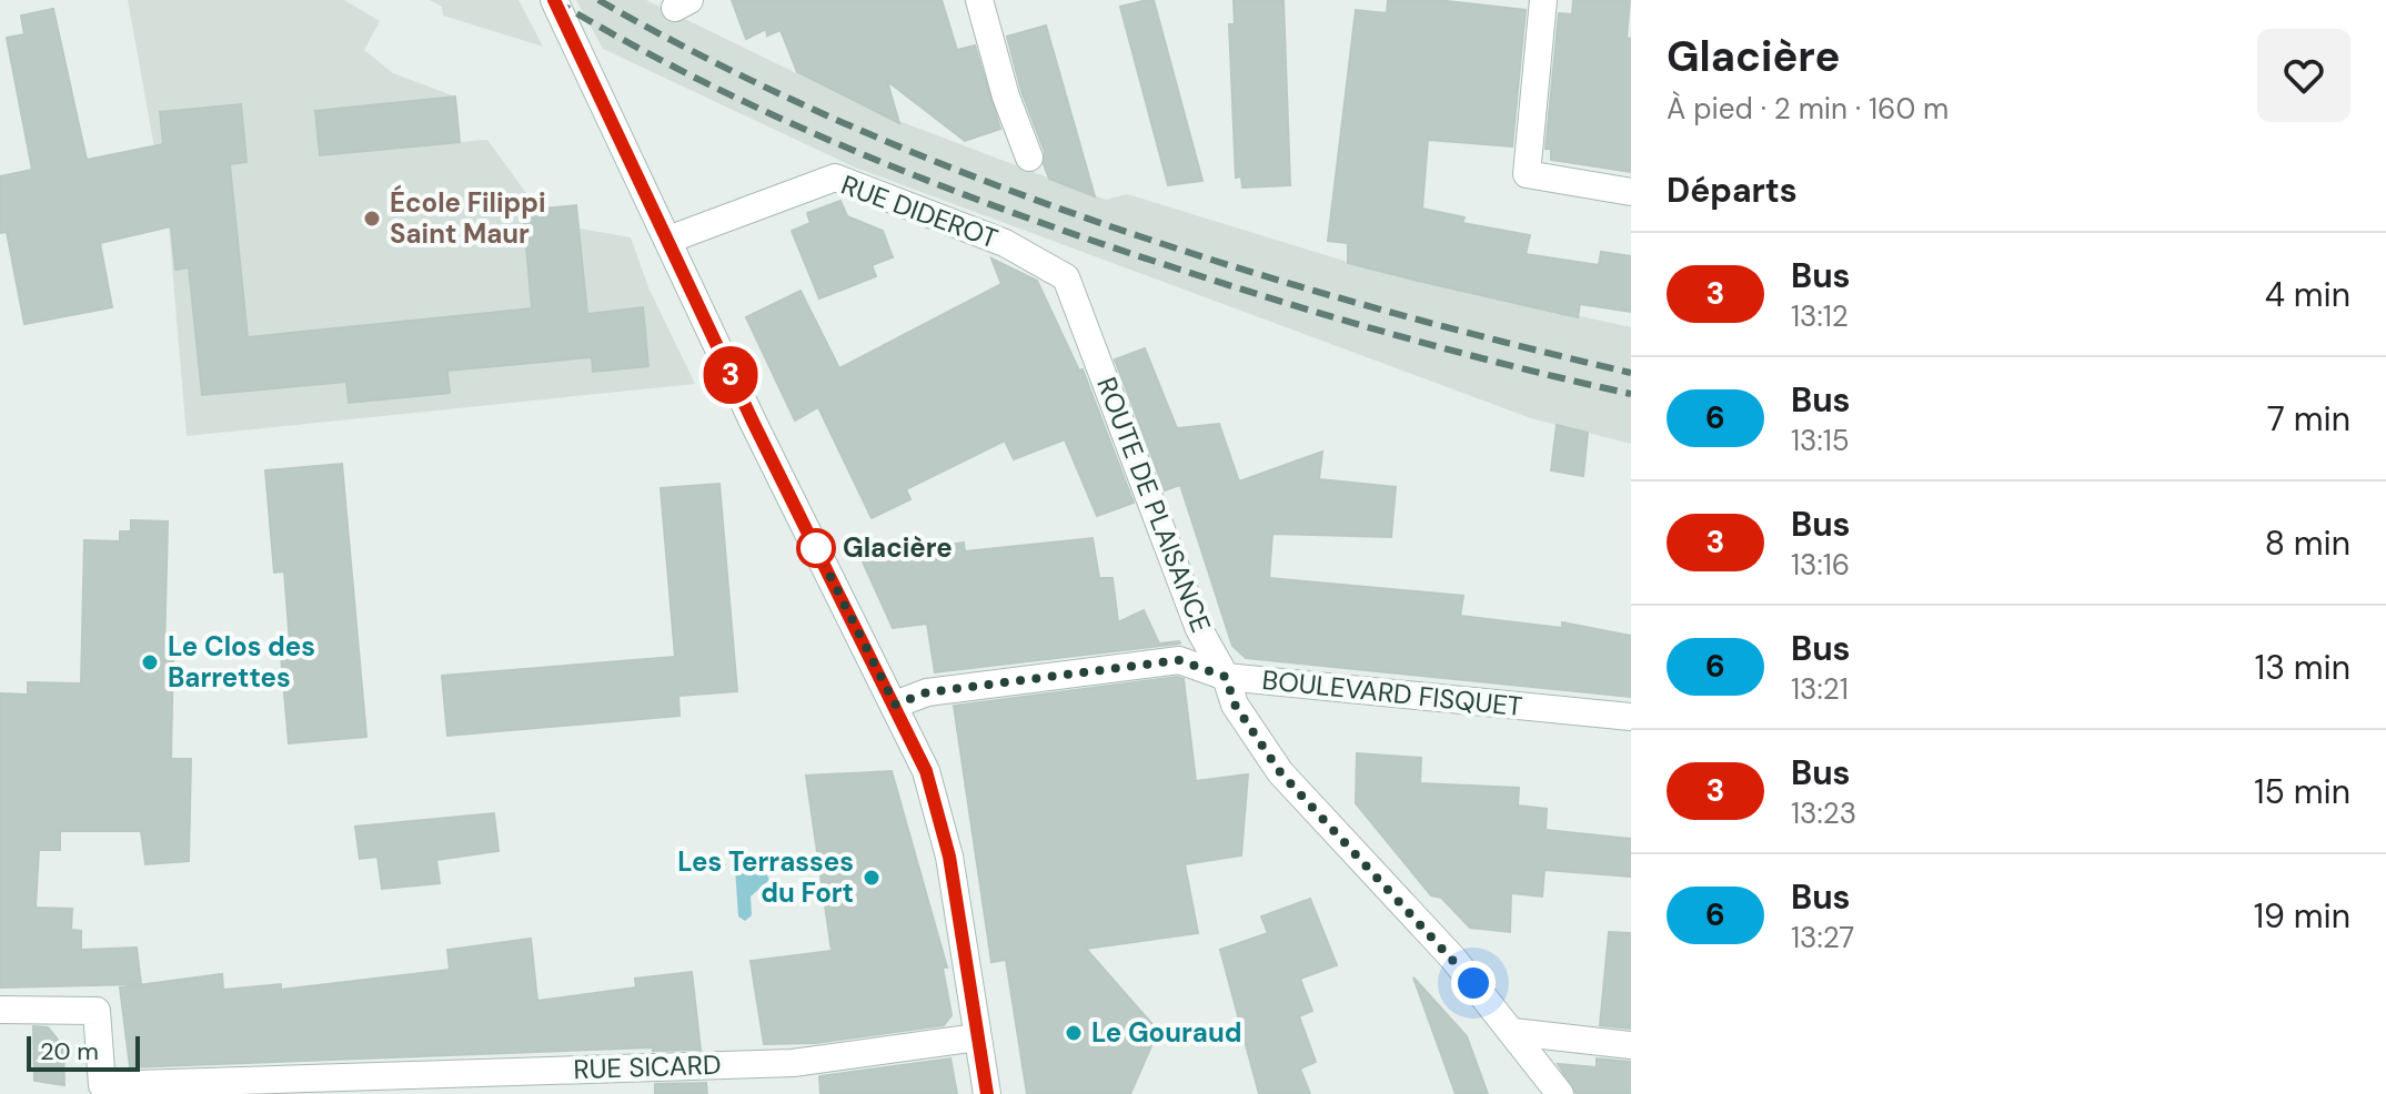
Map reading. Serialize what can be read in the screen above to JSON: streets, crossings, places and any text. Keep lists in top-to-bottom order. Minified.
{"streets":{"street":["RUE DIDEROT","ROUTE DE PLAISANCE","BOULEVARD FISQUET","RUE SICARD"]},"crossings":[["RUE DIDEROT","ROUTE DE PLAISANCE"],["ROUTE DE PLAISANCE","BOULEVARD FISQUET"]],"places":["École Filippi Saint Maur","Glacière","Le Clos des Barrettes","Les Terrasses du Fort","Le Gouraud"],"lines":["bus line 3"],"scale_bar":"20 m","page":{"on_map":"3","heading":[["Glacière","À pied · 2 min · 160 m"],"Départs"],"list":[{"mark":"3","name":"Bus","note":"13:12","value":"4 min"},{"mark":"6","name":"Bus","note":"13:15","value":"7 min"},{"mark":"3","name":"Bus","note":"13:16","value":"8 min"},{"mark":"6","name":"Bus","note":"13:21","value":"13 min"},{"mark":"3","name":"Bus","note":"13:23","value":"15 min"},{"mark":"6","name":"Bus","note":"13:27","value":"19 min"}],"scale":"20 m"}}
